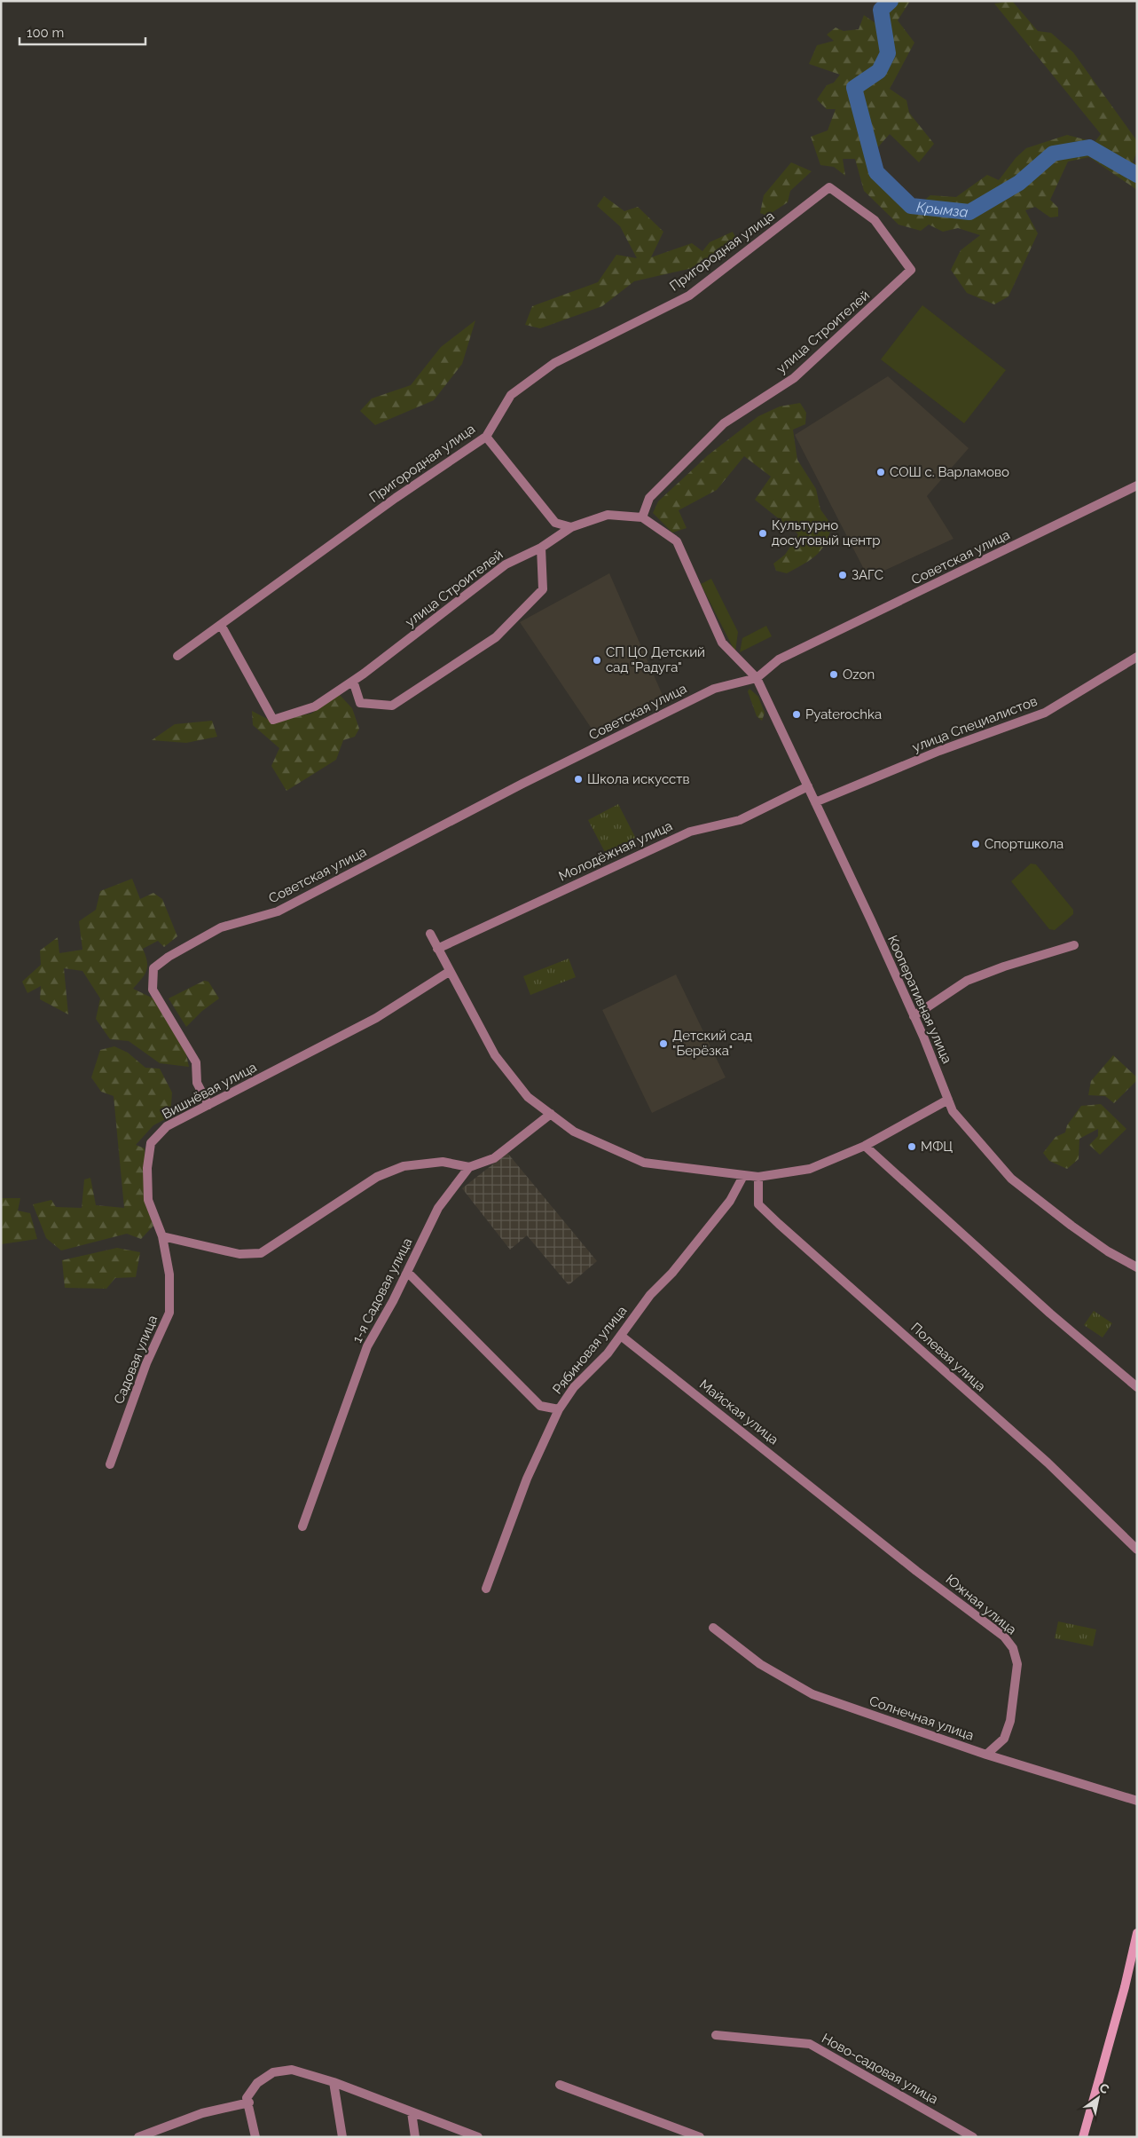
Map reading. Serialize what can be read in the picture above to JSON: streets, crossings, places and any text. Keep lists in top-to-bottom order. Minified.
{"streets":{"street":["Пригородная улица","улица Строителей","Советская улица","улица Специалистов","Молодёжная улица","Кооперативная улица","Вишнёвая улица","1-я Садовая улица","Рябиновая улица","Полевая улица","Садовая улица","Майская улица","Южная улица","Солнечная улица","Ново-садовая улица"]},"crossings":[["Пригородная улица","улица Строителей"],["улица Строителей","Кооперативная улица"],["Советская улица","Кооперативная улица"],["Советская улица","Вишнёвая улица"],["улица Специалистов","Кооперативная улица"],["Молодёжная улица","Кооперативная улица"],["Вишнёвая улица","Садовая улица"],["Рябиновая улица","Майская улица"],["Майская улица","Южная улица"],["Южная улица","Солнечная улица"]],"water":["Крымза"],"places":["СОШ с. Варламово","Культурно досуговый центр","ЗАГС","СП ЦО Детский сад \"Радуга\"","Ozon","Pyaterochka","Школа искусств","Спортшкола","Детский сад \"Берёзка\"","МФЦ"],"scale_bar":"100 m","north":"top right"}
